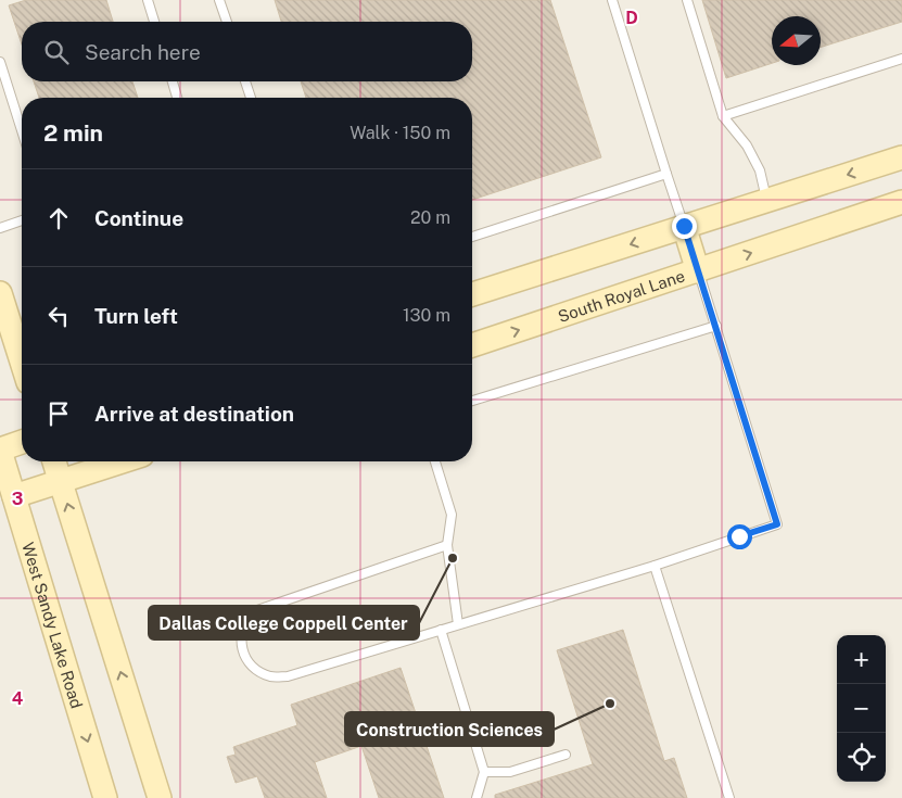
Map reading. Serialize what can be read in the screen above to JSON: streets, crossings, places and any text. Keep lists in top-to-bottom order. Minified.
{"streets":{"main road":["South Royal Lane","West Sandy Lake Road"]},"places":["Dallas College Coppell Center","Construction Sciences"],"north":"left","page":{"search":"Search here","heading":["2 min","Walk · 150 m"],"list":[["Continue","20 m"],["Turn left","130 m"],"Arrive at destination"],"map_buttons":["+","−"]},"grid":{"columns":["D"],"rows":["3","4"]}}
